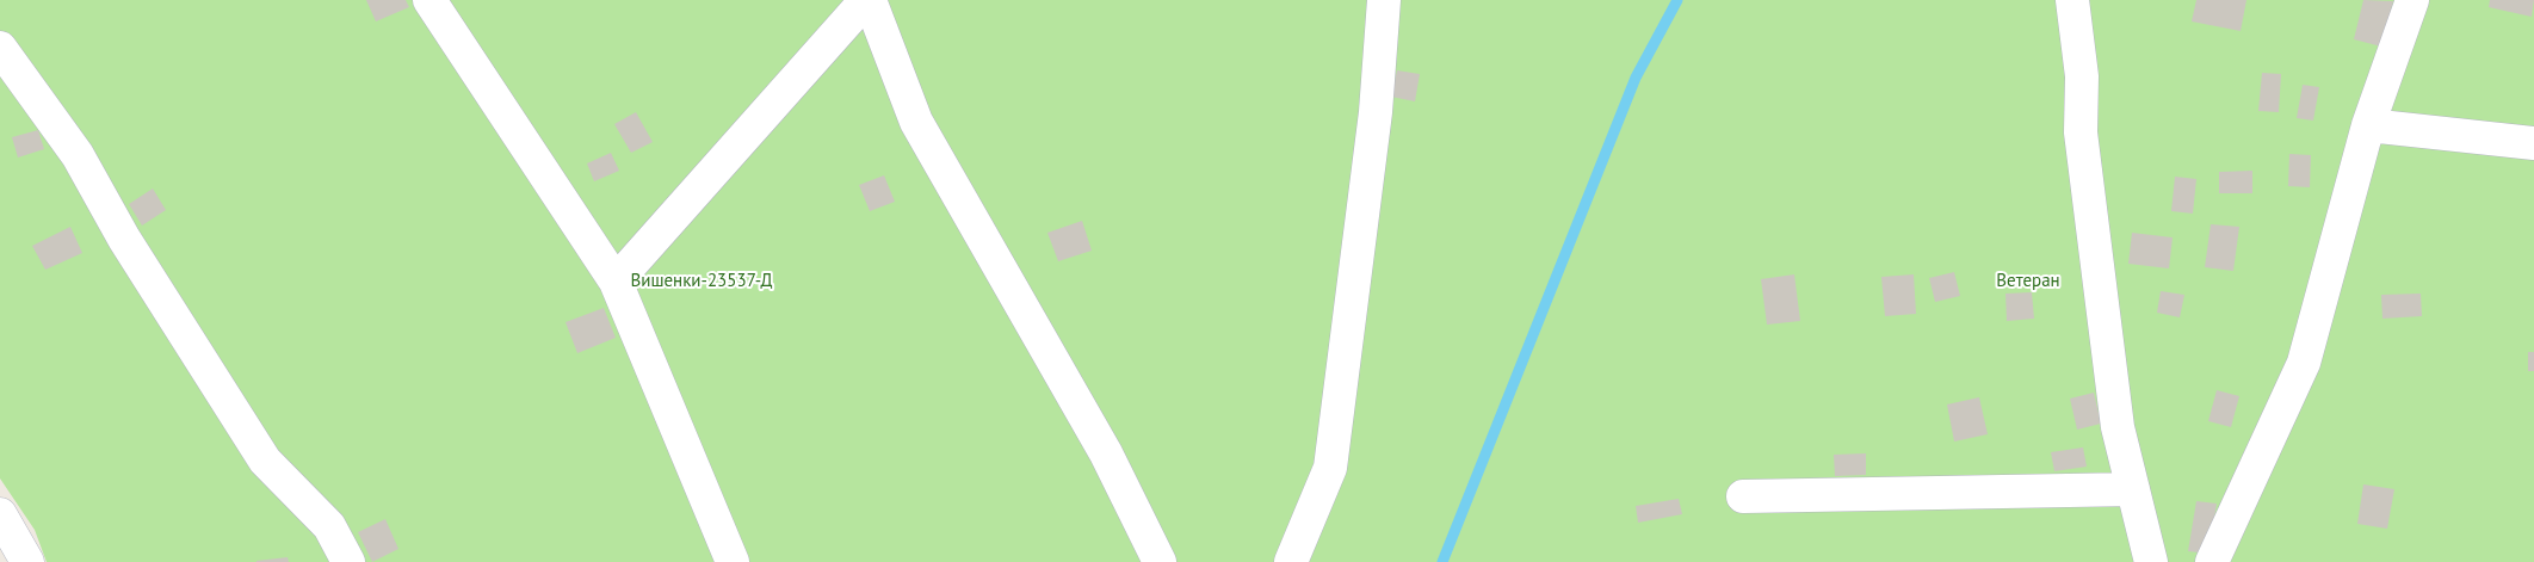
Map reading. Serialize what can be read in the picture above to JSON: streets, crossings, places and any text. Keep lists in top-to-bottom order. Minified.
{"parks":["Вишенки-23537-Д","Ветеран"]}
